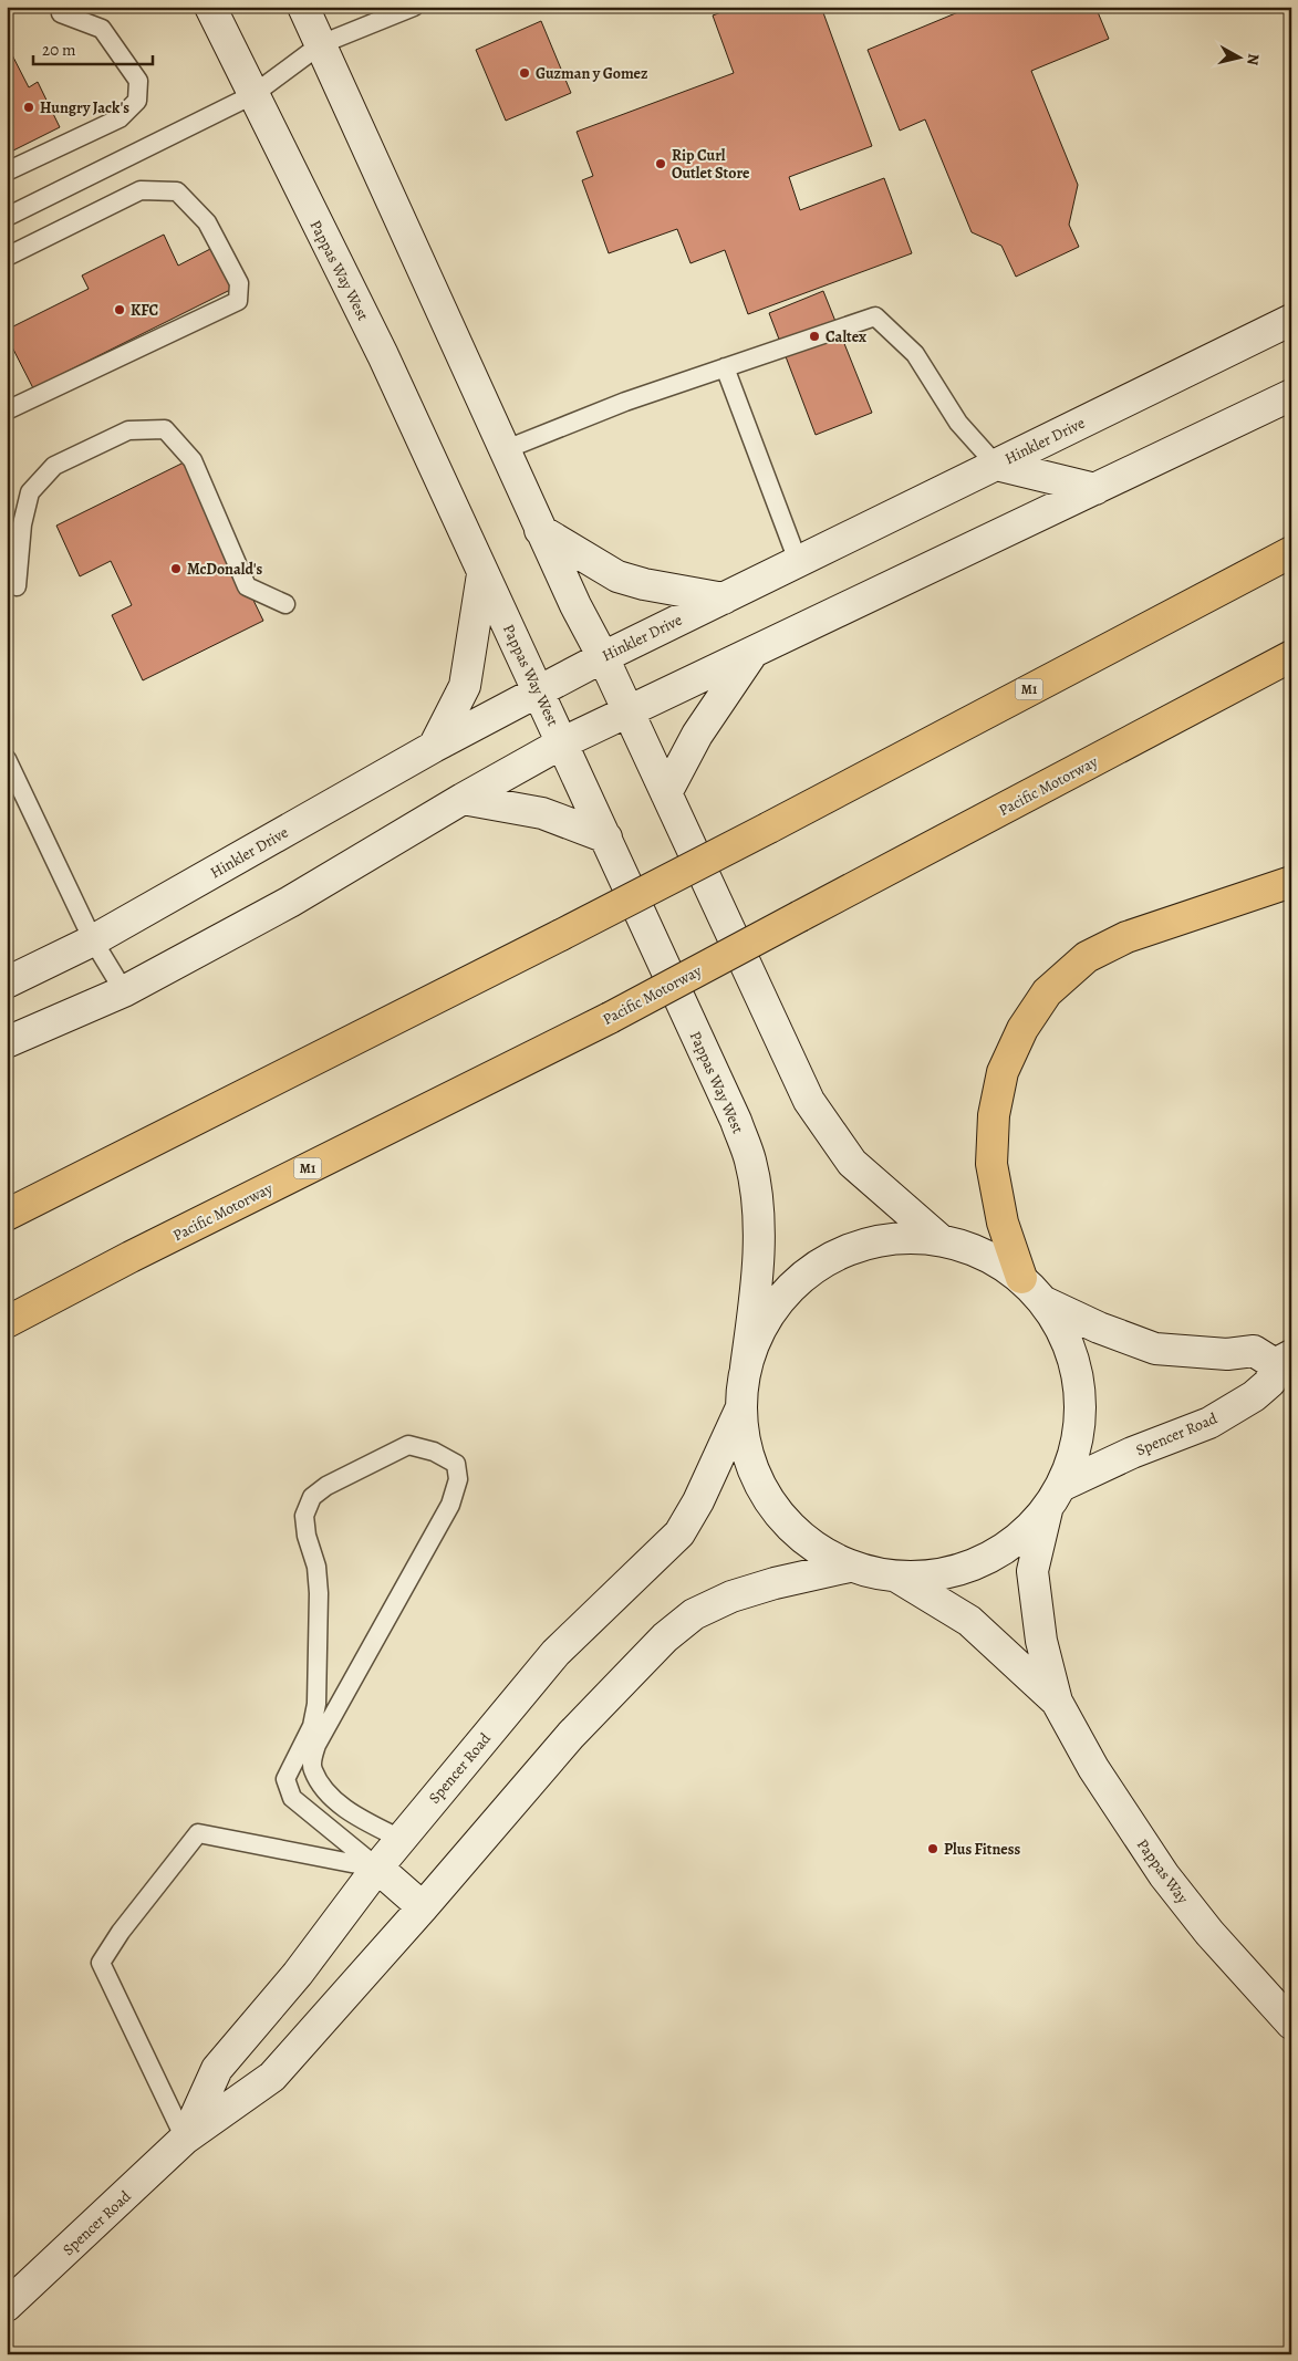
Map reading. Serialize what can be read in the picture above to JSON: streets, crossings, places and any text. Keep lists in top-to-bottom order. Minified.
{"streets":{"highway":["M1","Pacific Motorway"],"street":["Pappas Way West","Hinkler Drive","Spencer Road","Pappas Way"]},"crossings":[["Pappas Way West","Hinkler Drive"],["Pappas Way West","Spencer Road"],["Spencer Road","Pappas Way"]],"places":["Guzman y Gomez","Hungry Jack's","Rip Curl Outlet Store","KFC","Caltex","McDonald's","Plus Fitness"],"scale_bar":"20 m","north":"right"}
